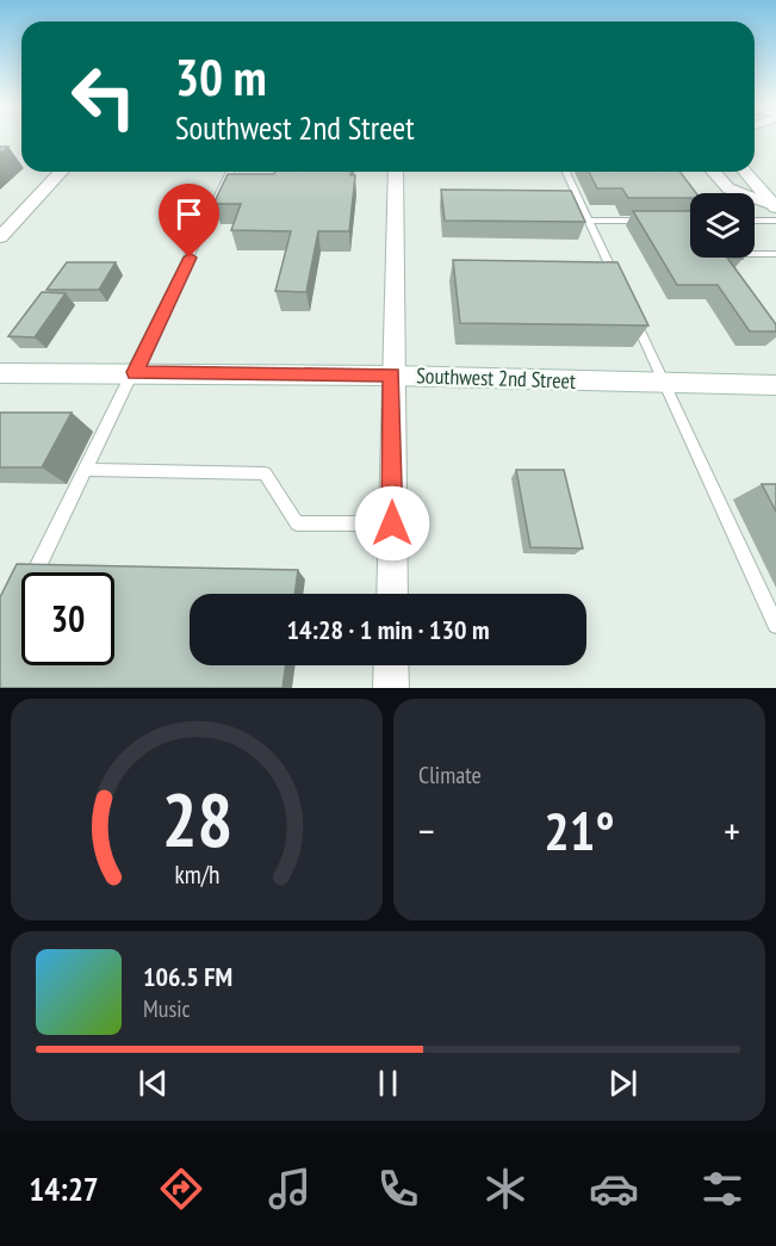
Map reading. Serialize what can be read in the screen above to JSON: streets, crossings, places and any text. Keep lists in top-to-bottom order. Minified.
{"streets":{"street":["Southwest 2nd Street"]},"page":{"turn":["30 m","Southwest 2nd Street"],"limit":"30","trip":"14:28 · 1 min · 130 m","tile":"Climate","heat":["−","21°","+"],"song":["106.5 FM","Music"],"tabs":"14:27","gauge":["28","km/h"]}}
